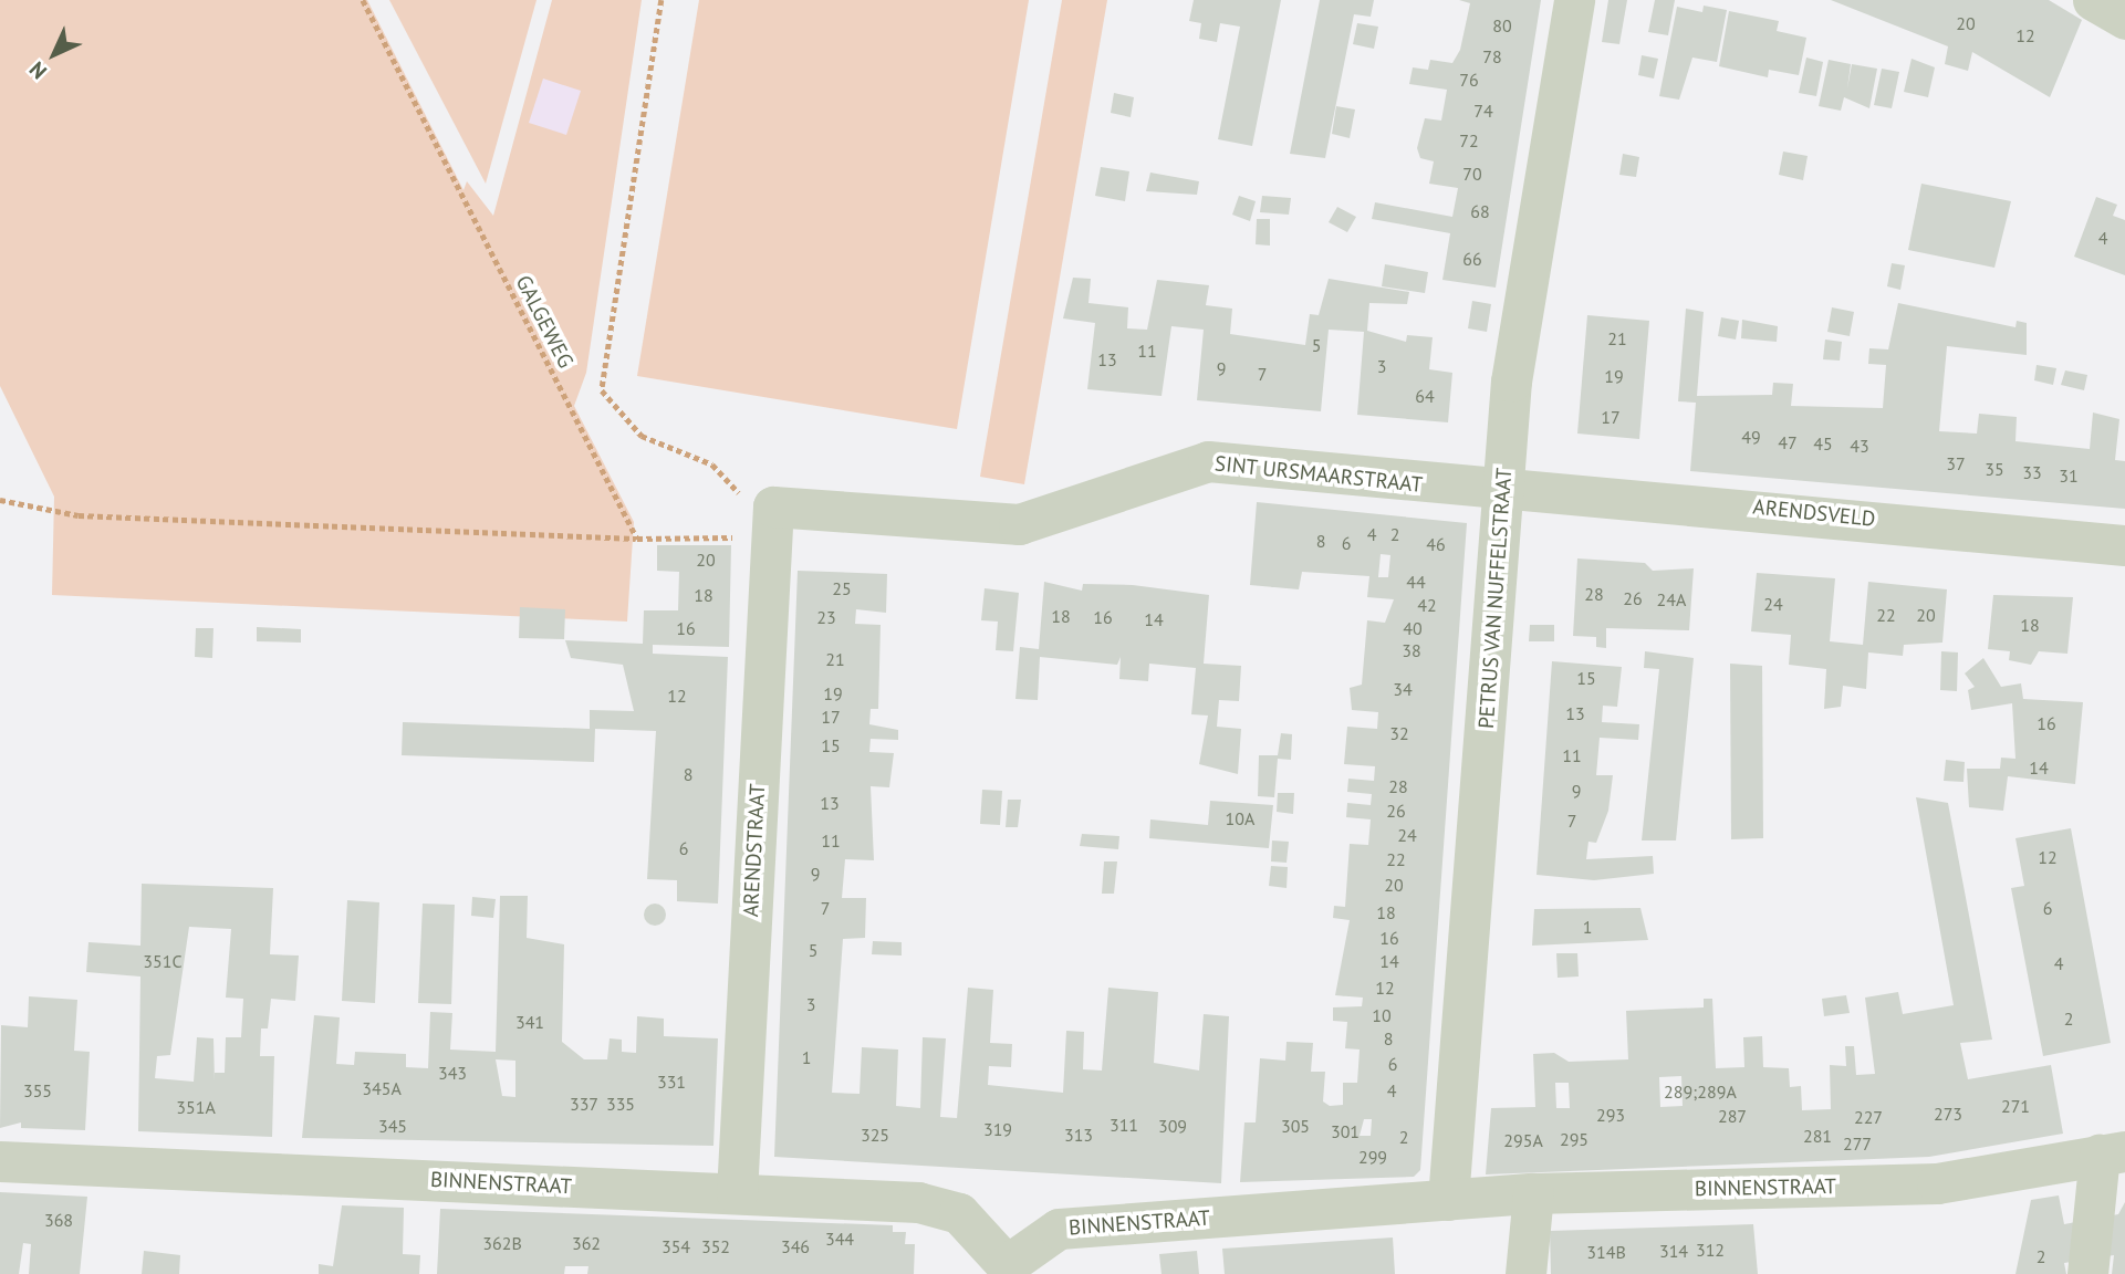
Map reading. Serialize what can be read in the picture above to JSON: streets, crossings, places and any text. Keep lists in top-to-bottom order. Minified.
{"streets":{"street":["SINT URSMAARSTRAAT","ARENDSVELD","PETRUS VAN NUFFELSTRAAT","ARENDSTRAAT","BINNENSTRAAT"],"path":["GALGEWEG"]},"crossings":[["SINT URSMAARSTRAAT","ARENDSVELD"],["SINT URSMAARSTRAAT","PETRUS VAN NUFFELSTRAAT"],["SINT URSMAARSTRAAT","ARENDSTRAAT"],["ARENDSVELD","PETRUS VAN NUFFELSTRAAT"],["PETRUS VAN NUFFELSTRAAT","BINNENSTRAAT"],["ARENDSTRAAT","BINNENSTRAAT"]],"house_numbers":["20","80","12","78","76","74","72","70","68","4","66","21","5","11","13","3","9","7","19","64","17","49","47","45","43","37","35","33","31","4","2","8","6","46","20","44","25","28","18","26","24A","24","42","22","20","18","23","16","14","18","16","40","38","21","15","34","19","12","13","17","16","32","15","11","14","8","28","9","13","26","10A","7","24","11","6","12","22","9","20","7","6","18","1","16","5","351C","14","4","12","3","10","2","341","8","1","6","343","331","345A","355","4","289;289A","337","335","271","351A","273","293","287","227","311","345","309","305","319","301","325","313","281","2","295","295A","277","299","368","344","362B","362","354","352","346","312","314","314B","2"],"north":"bottom left"}
